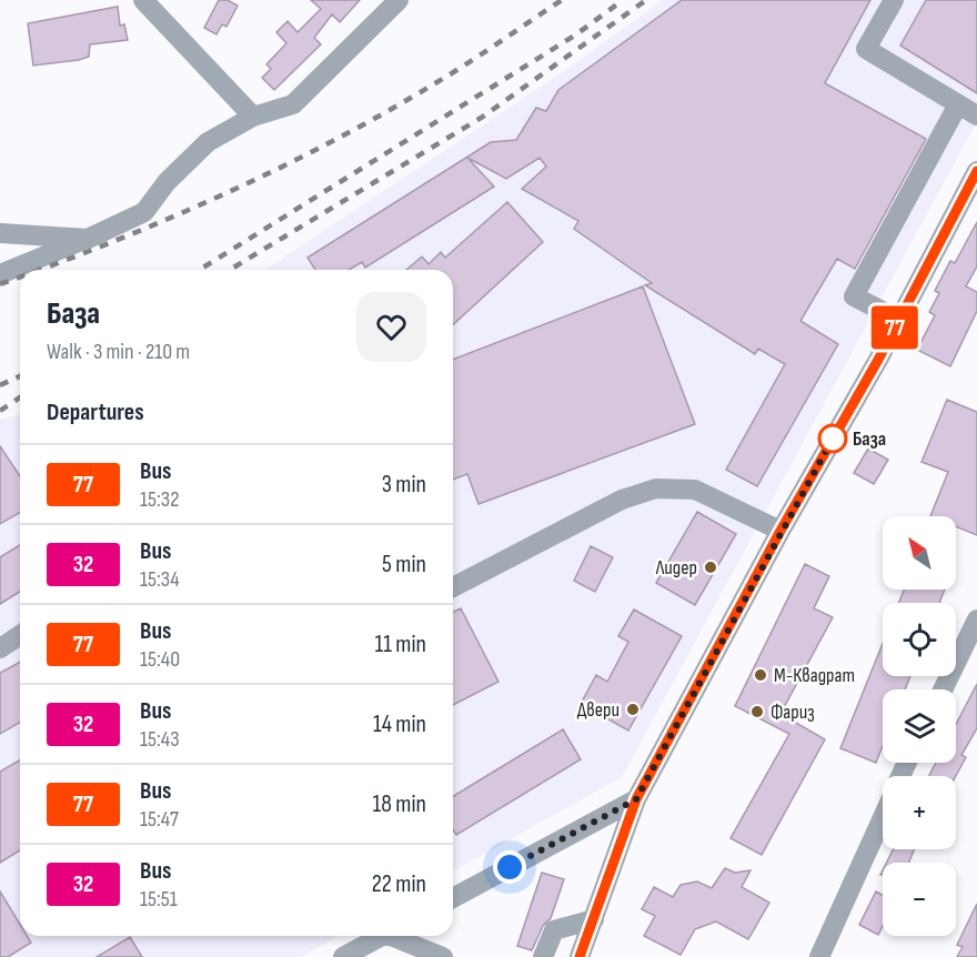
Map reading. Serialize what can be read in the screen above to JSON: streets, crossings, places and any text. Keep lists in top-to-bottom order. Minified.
{"places":["База","Лидер","М-Квадрат","Двери","Фариз"],"lines":["bus line 77"],"north":"top left","page":{"on_map":"77","heading":[["База","Walk · 3 min · 210 m"],"Departures"],"list":[{"mark":"77","name":"Bus","note":"15:32","value":"3 min"},{"mark":"32","name":"Bus","note":"15:34","value":"5 min"},{"mark":"77","name":"Bus","note":"15:40","value":"11 min"},{"mark":"32","name":"Bus","note":"15:43","value":"14 min"},{"mark":"77","name":"Bus","note":"15:47","value":"18 min"},{"mark":"32","name":"Bus","note":"15:51","value":"22 min"}],"map_buttons":["+","−"]}}
